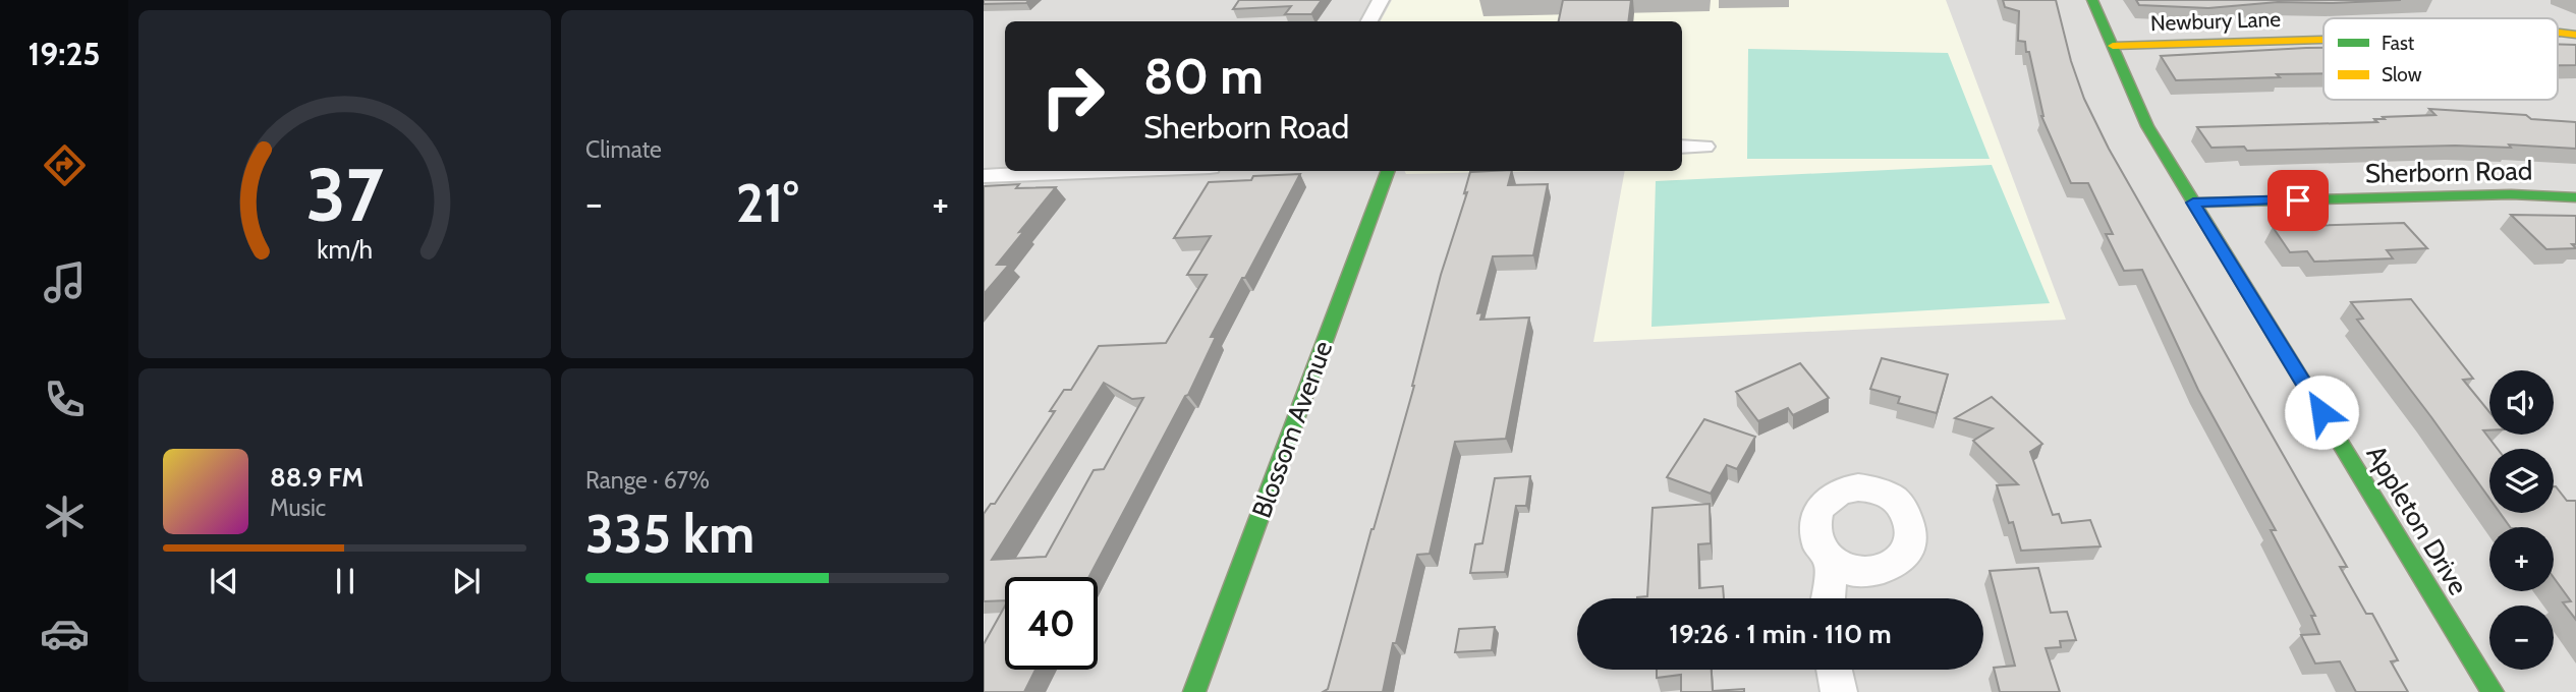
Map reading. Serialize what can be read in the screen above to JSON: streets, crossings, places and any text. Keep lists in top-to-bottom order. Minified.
{"streets":{"street":["Newbury Lane","Sherborn Road","Blossom Avenue","Appleton Drive"]},"crossings":[["Newbury Lane","Appleton Drive"],["Sherborn Road","Appleton Drive"]],"legend":["Fast","Slow"],"page":{"tabs":"19:25","tile":["Climate",["Range · 67%","335 km"]],"turn":["80 m","Sherborn Road"],"heat":["−","21°","+"],"map_buttons":["+","−"],"song":["88.9 FM","Music"],"limit":"40","trip":"19:26 · 1 min · 110 m","gauge":["37","km/h"]}}
